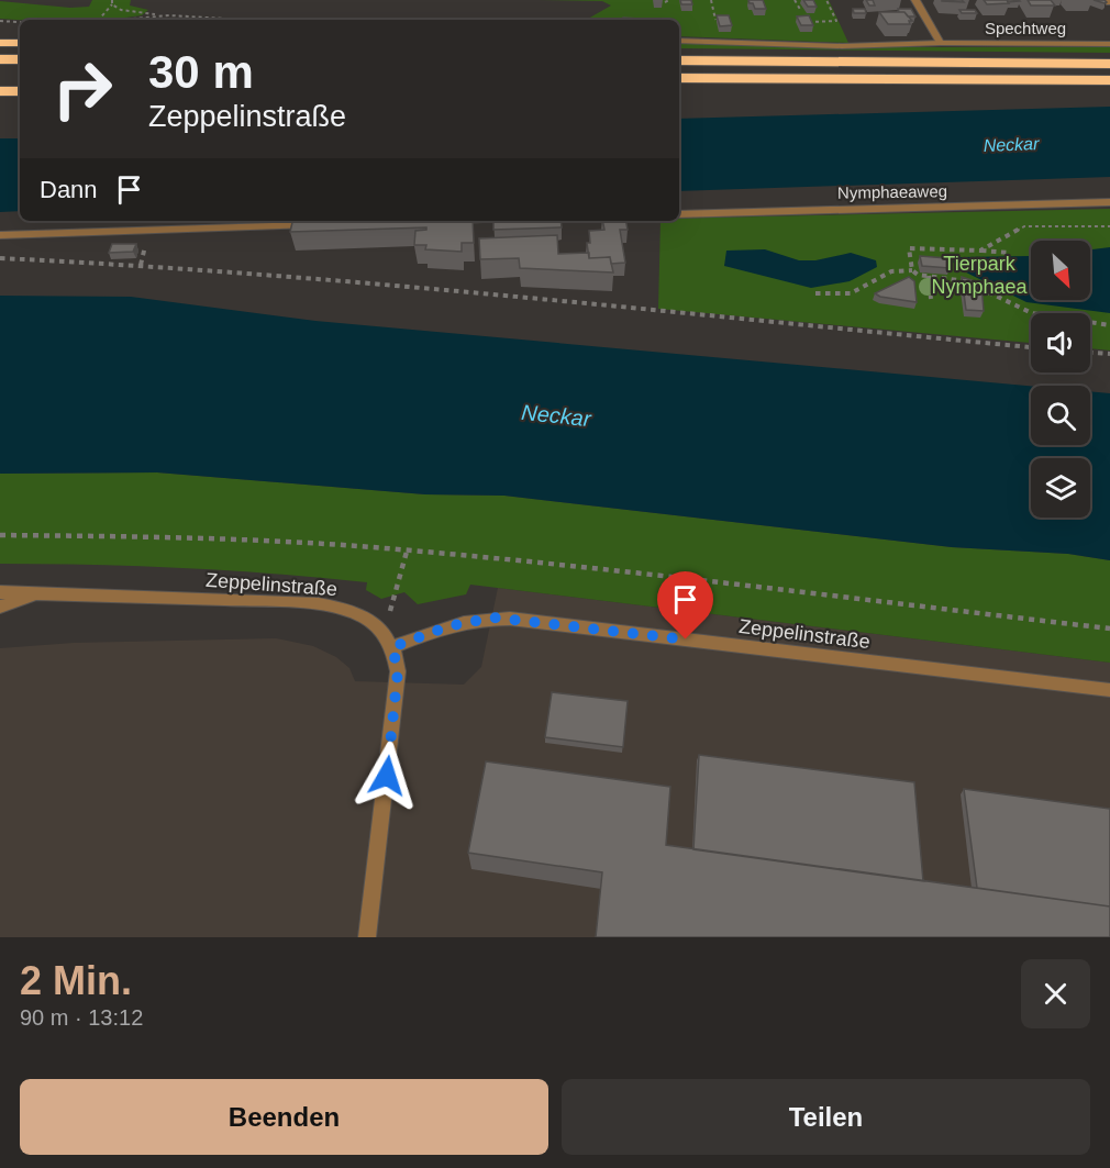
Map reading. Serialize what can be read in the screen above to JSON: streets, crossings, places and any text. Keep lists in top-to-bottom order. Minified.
{"streets":{"street":["Spechtweg","Nymphaeaweg","Zeppelinstraße"]},"water":["Neckar"],"parks":["Tierpark Nymphaea"],"north":"bottom right","page":{"turn":["30 m","Zeppelinstraße"],"then":"Dann","heading":["2 Min.","90 m · 13:12"],"buttons":["Beenden","Teilen"]}}
